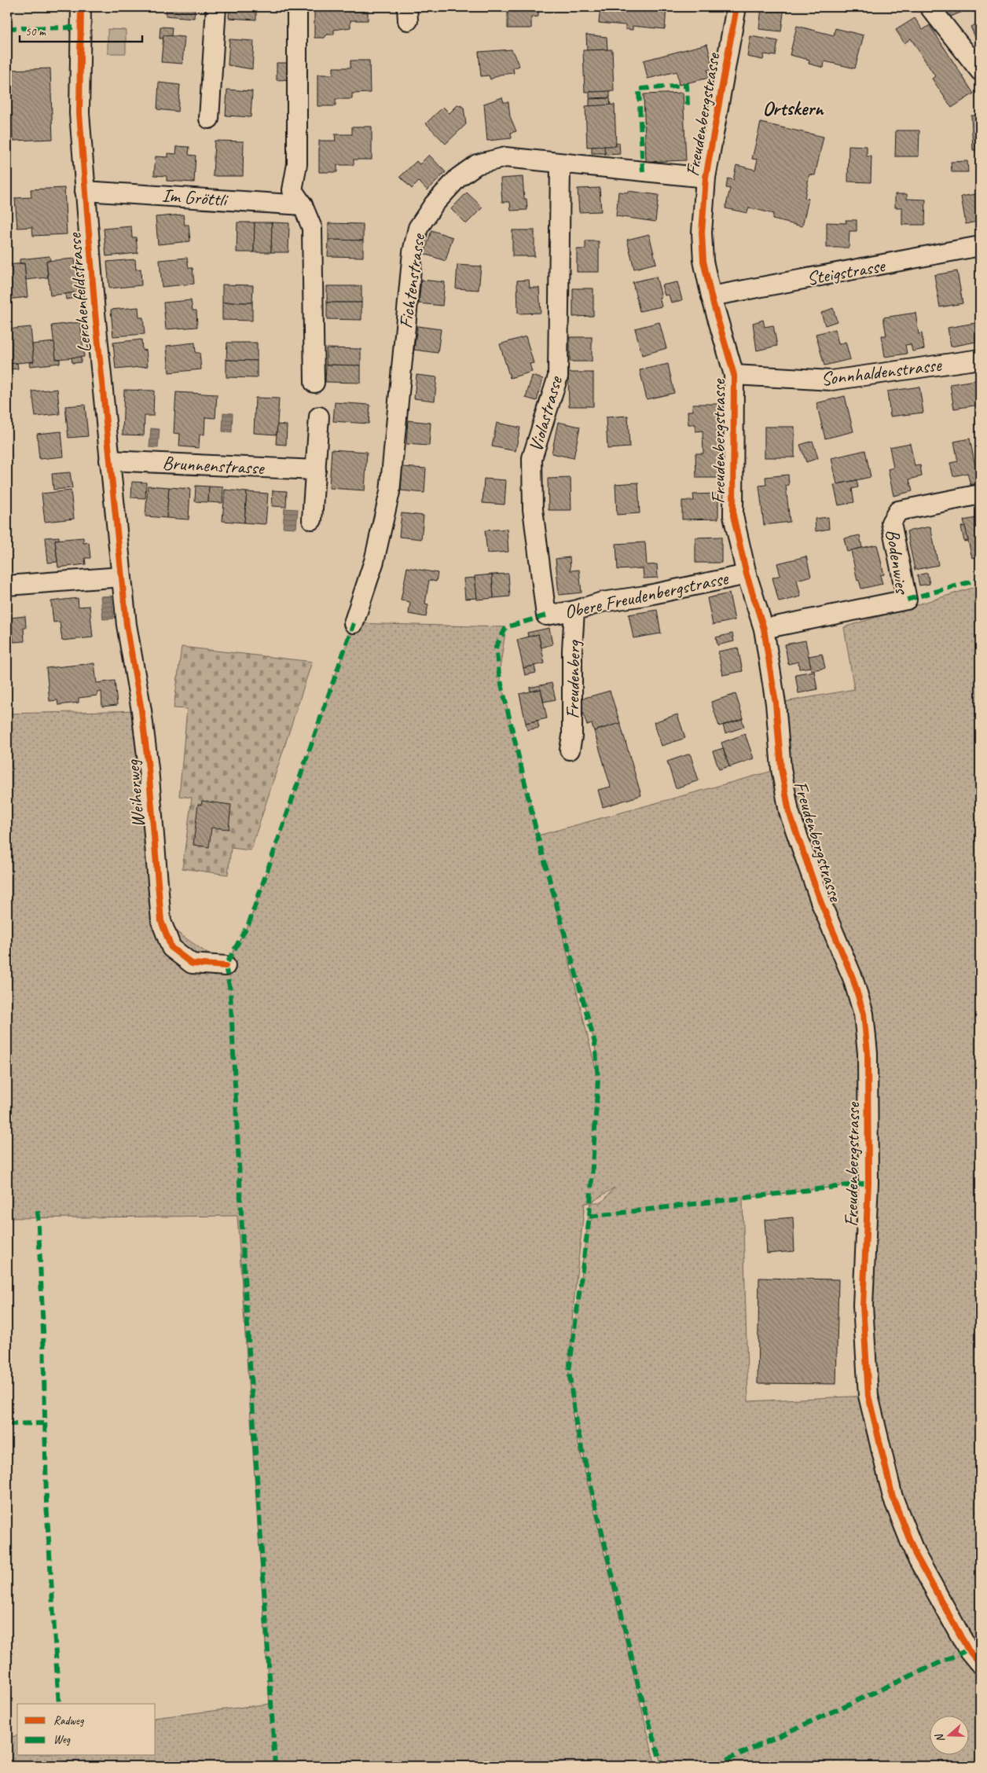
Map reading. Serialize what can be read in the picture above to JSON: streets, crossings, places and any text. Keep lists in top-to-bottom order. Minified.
{"streets":{"street":["Freudenbergstrasse","Im Gröttli","Steigstrasse","Fichtenstrasse","Lerchenfeldstrasse","Sonnhaldenstrasse","Violastrasse","Brunnenstrasse","Bodenwies","Obere Freudenbergstrasse","Freudenberg","Weiherweg"]},"crossings":[["Freudenbergstrasse","Steigstrasse"],["Freudenbergstrasse","Fichtenstrasse"],["Freudenbergstrasse","Sonnhaldenstrasse"],["Freudenbergstrasse","Bodenwies"],["Freudenbergstrasse","Obere Freudenbergstrasse"],["Im Gröttli","Lerchenfeldstrasse"],["Fichtenstrasse","Violastrasse"],["Lerchenfeldstrasse","Brunnenstrasse"],["Lerchenfeldstrasse","Weiherweg"],["Violastrasse","Obere Freudenbergstrasse"],["Obere Freudenbergstrasse","Freudenberg"]],"districts":["Ortskern"],"legend":["Radweg","Weg"],"scale_bar":"50 m","north":"left"}
